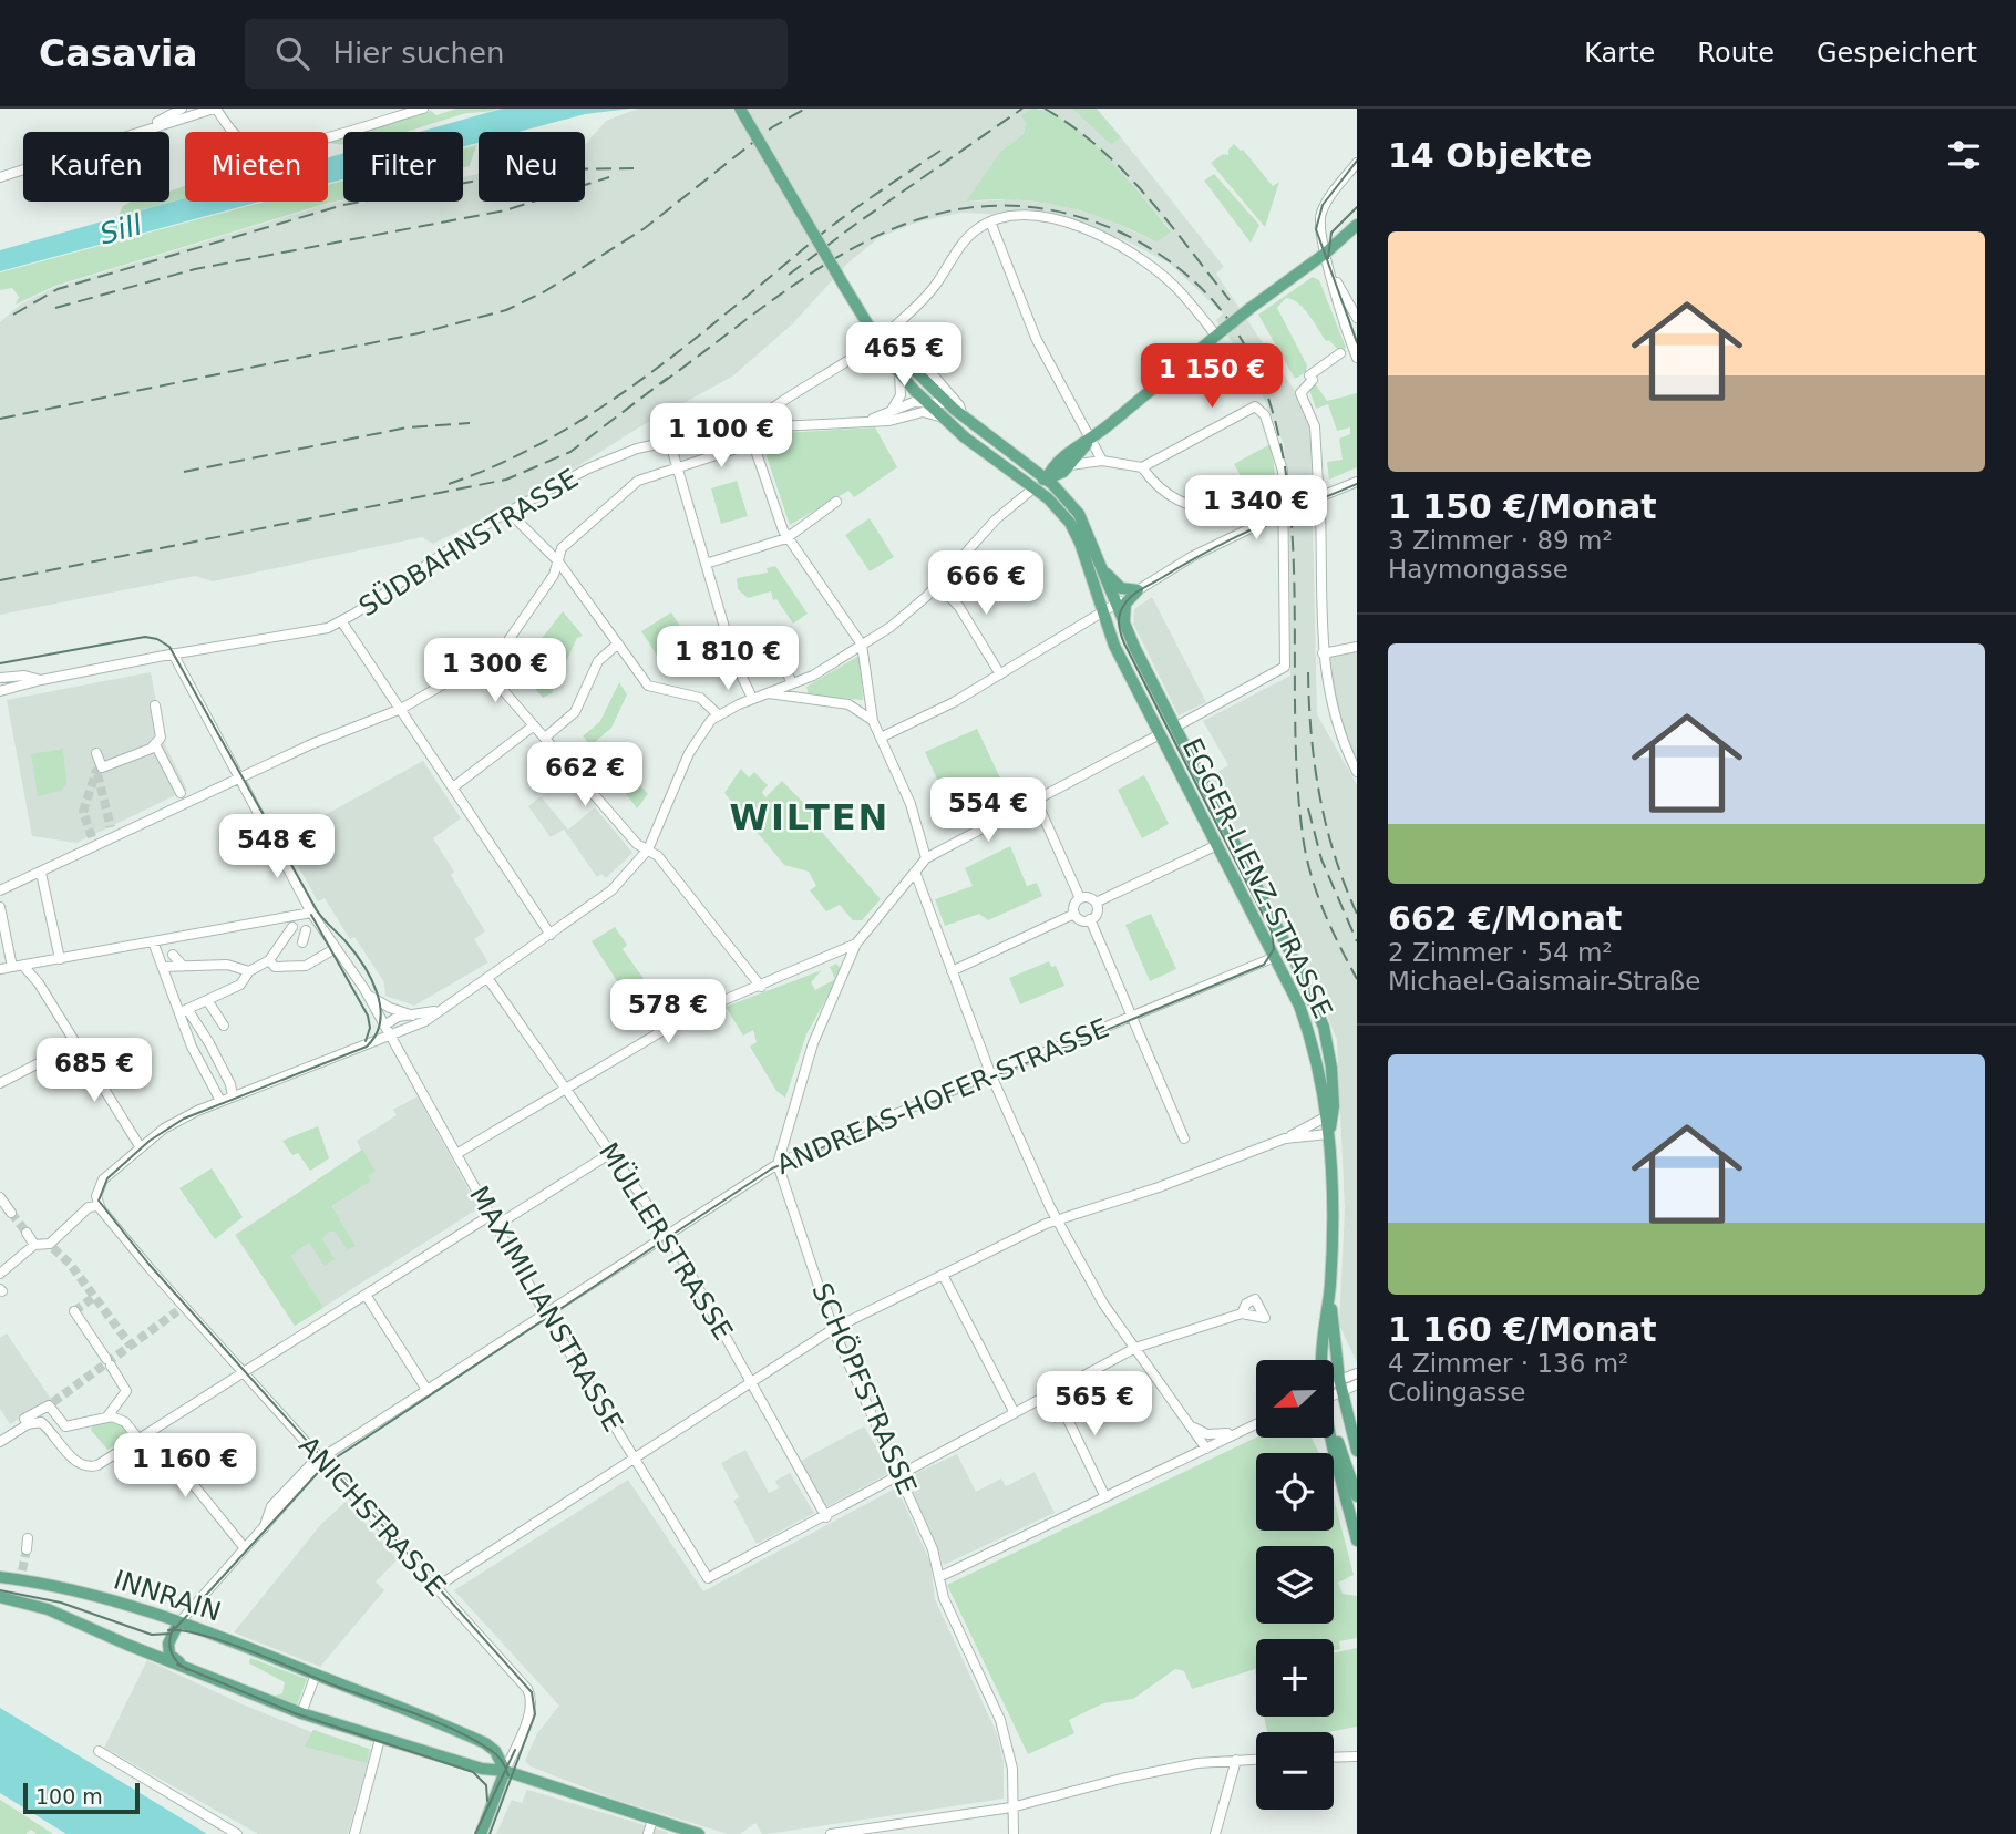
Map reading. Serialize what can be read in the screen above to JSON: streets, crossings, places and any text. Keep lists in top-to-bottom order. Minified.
{"streets":{"main road":["EGGER-LIENZ-STRASSE","INNRAIN"],"street":["SÜDBAHNSTRASSE","ANDREAS-HOFER-STRASSE","MÜLLERSTRASSE","MAXIMILIANSTRASSE","SCHÖPFSTRASSE","ANICHSTRASSE"]},"crossings":[["SÜDBAHNSTRASSE","EGGER-LIENZ-STRASSE"],["EGGER-LIENZ-STRASSE","ANDREAS-HOFER-STRASSE"],["ANDREAS-HOFER-STRASSE","MÜLLERSTRASSE"],["ANDREAS-HOFER-STRASSE","MAXIMILIANSTRASSE"],["ANDREAS-HOFER-STRASSE","SCHÖPFSTRASSE"],["ANDREAS-HOFER-STRASSE","ANICHSTRASSE"],["ANDREAS-HOFER-STRASSE","INNRAIN"],["MÜLLERSTRASSE","MAXIMILIANSTRASSE"],["ANICHSTRASSE","INNRAIN"]],"districts":["WILTEN"],"water":["Sill"],"scale_bar":"100 m","north":"left","page":{"header":"Casavia","search":"Hier suchen","nav":["Karte","Route","Gespeichert"],"heading":"14 Objekte","chip":["Kaufen","Mieten","Filter","Neu"],"list":[{"name":"1 150 €/Monat","note":"3 Zimmer · 89 m² · Haymongasse"},{"name":"662 €/Monat","note":"2 Zimmer · 54 m² · Michael-Gaismair-Straße"},{"name":"1 160 €/Monat","note":"4 Zimmer · 136 m² · Colingasse"}],"price":["465 €","1 150 €","1 100 €","1 340 €","666 €","1 810 €","1 300 €","662 €","554 €","548 €","578 €","685 €","565 €","1 160 €"],"map_buttons":["+","−"],"scale":"100 m"}}
